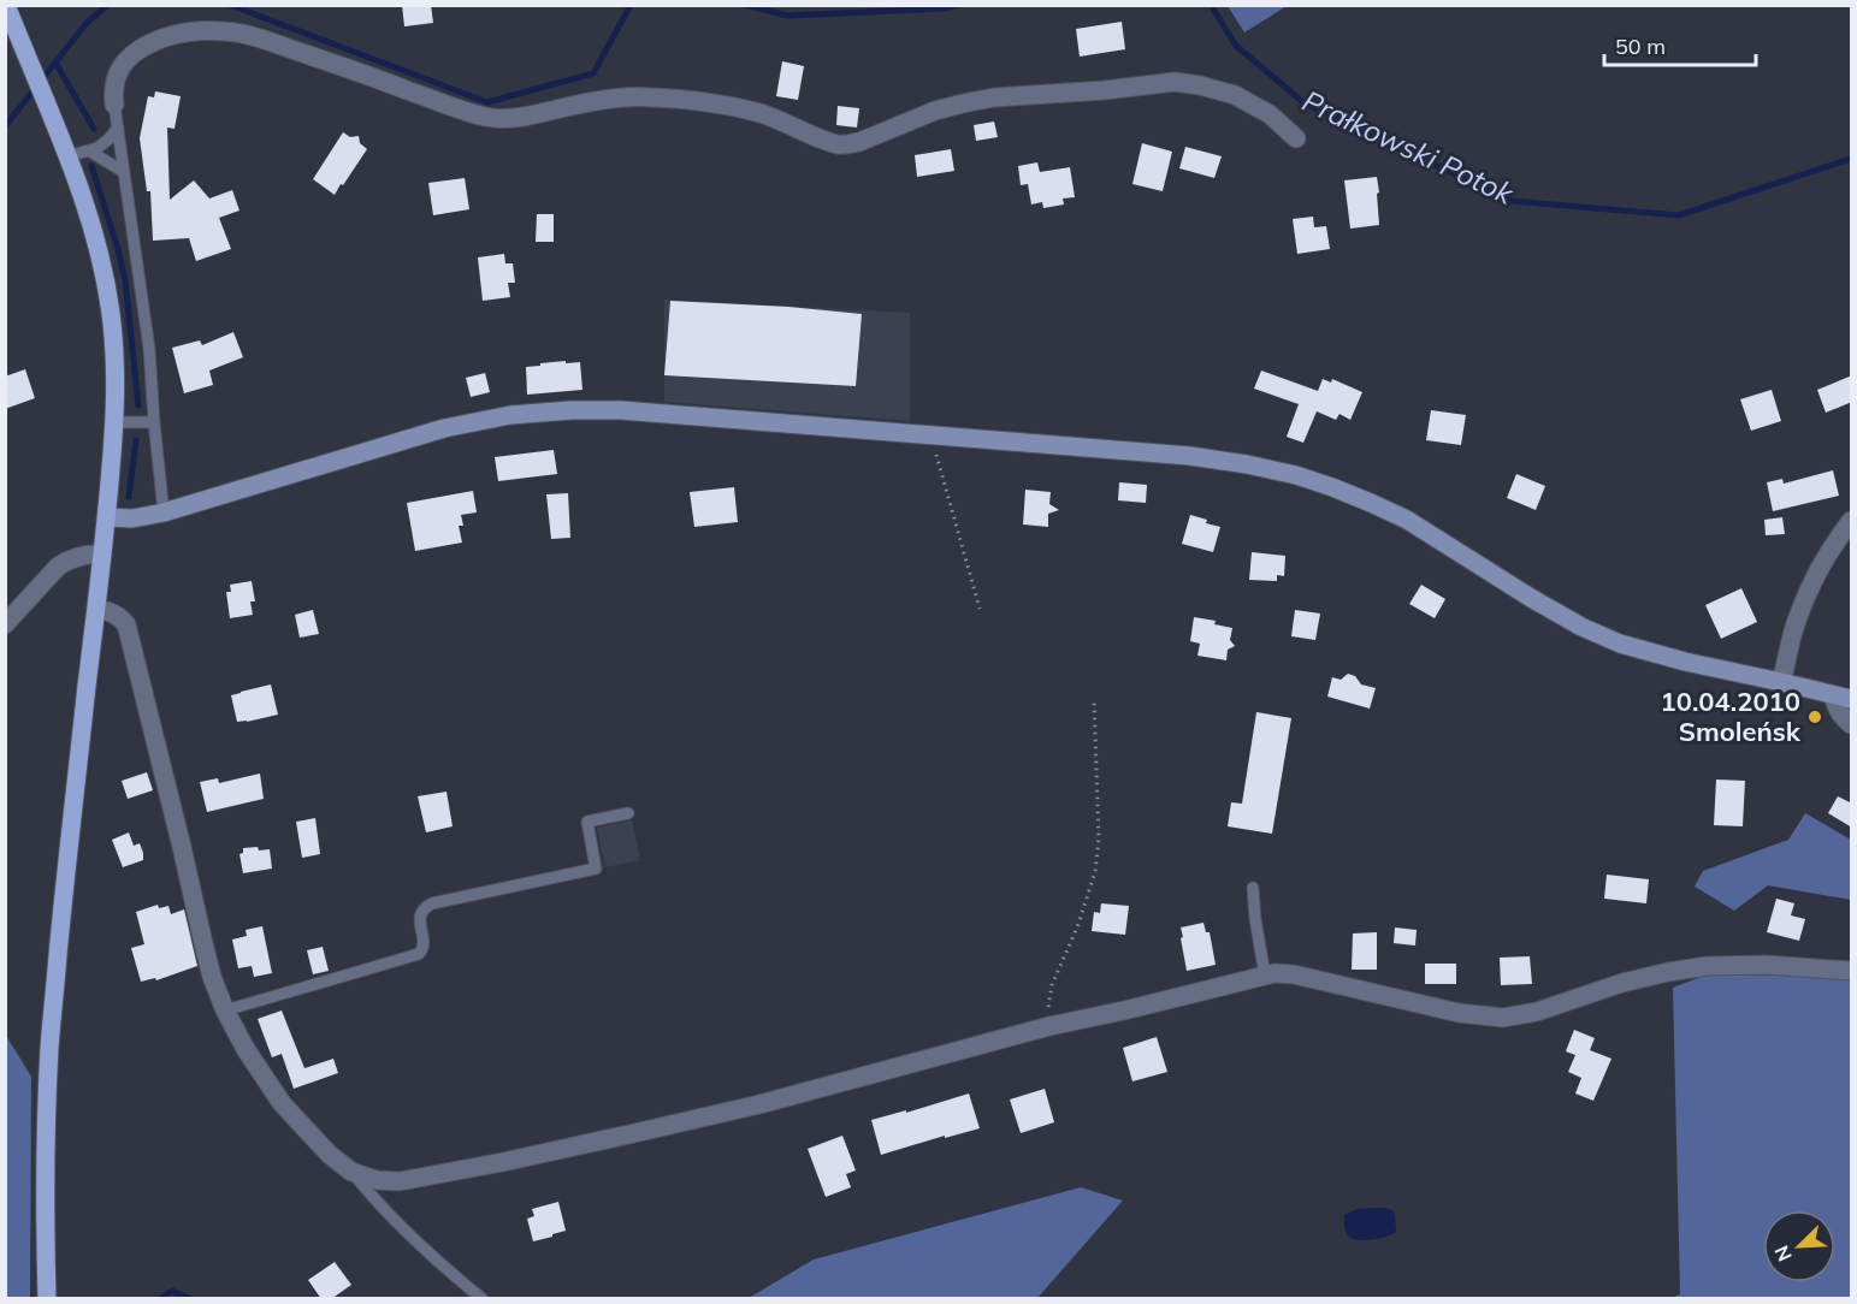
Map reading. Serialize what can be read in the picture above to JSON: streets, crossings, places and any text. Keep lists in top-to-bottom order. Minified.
{"water":["Prałkowski Potok"],"places":["10.04.2010 Smoleńsk"],"scale_bar":"50 m","north":"bottom left"}
